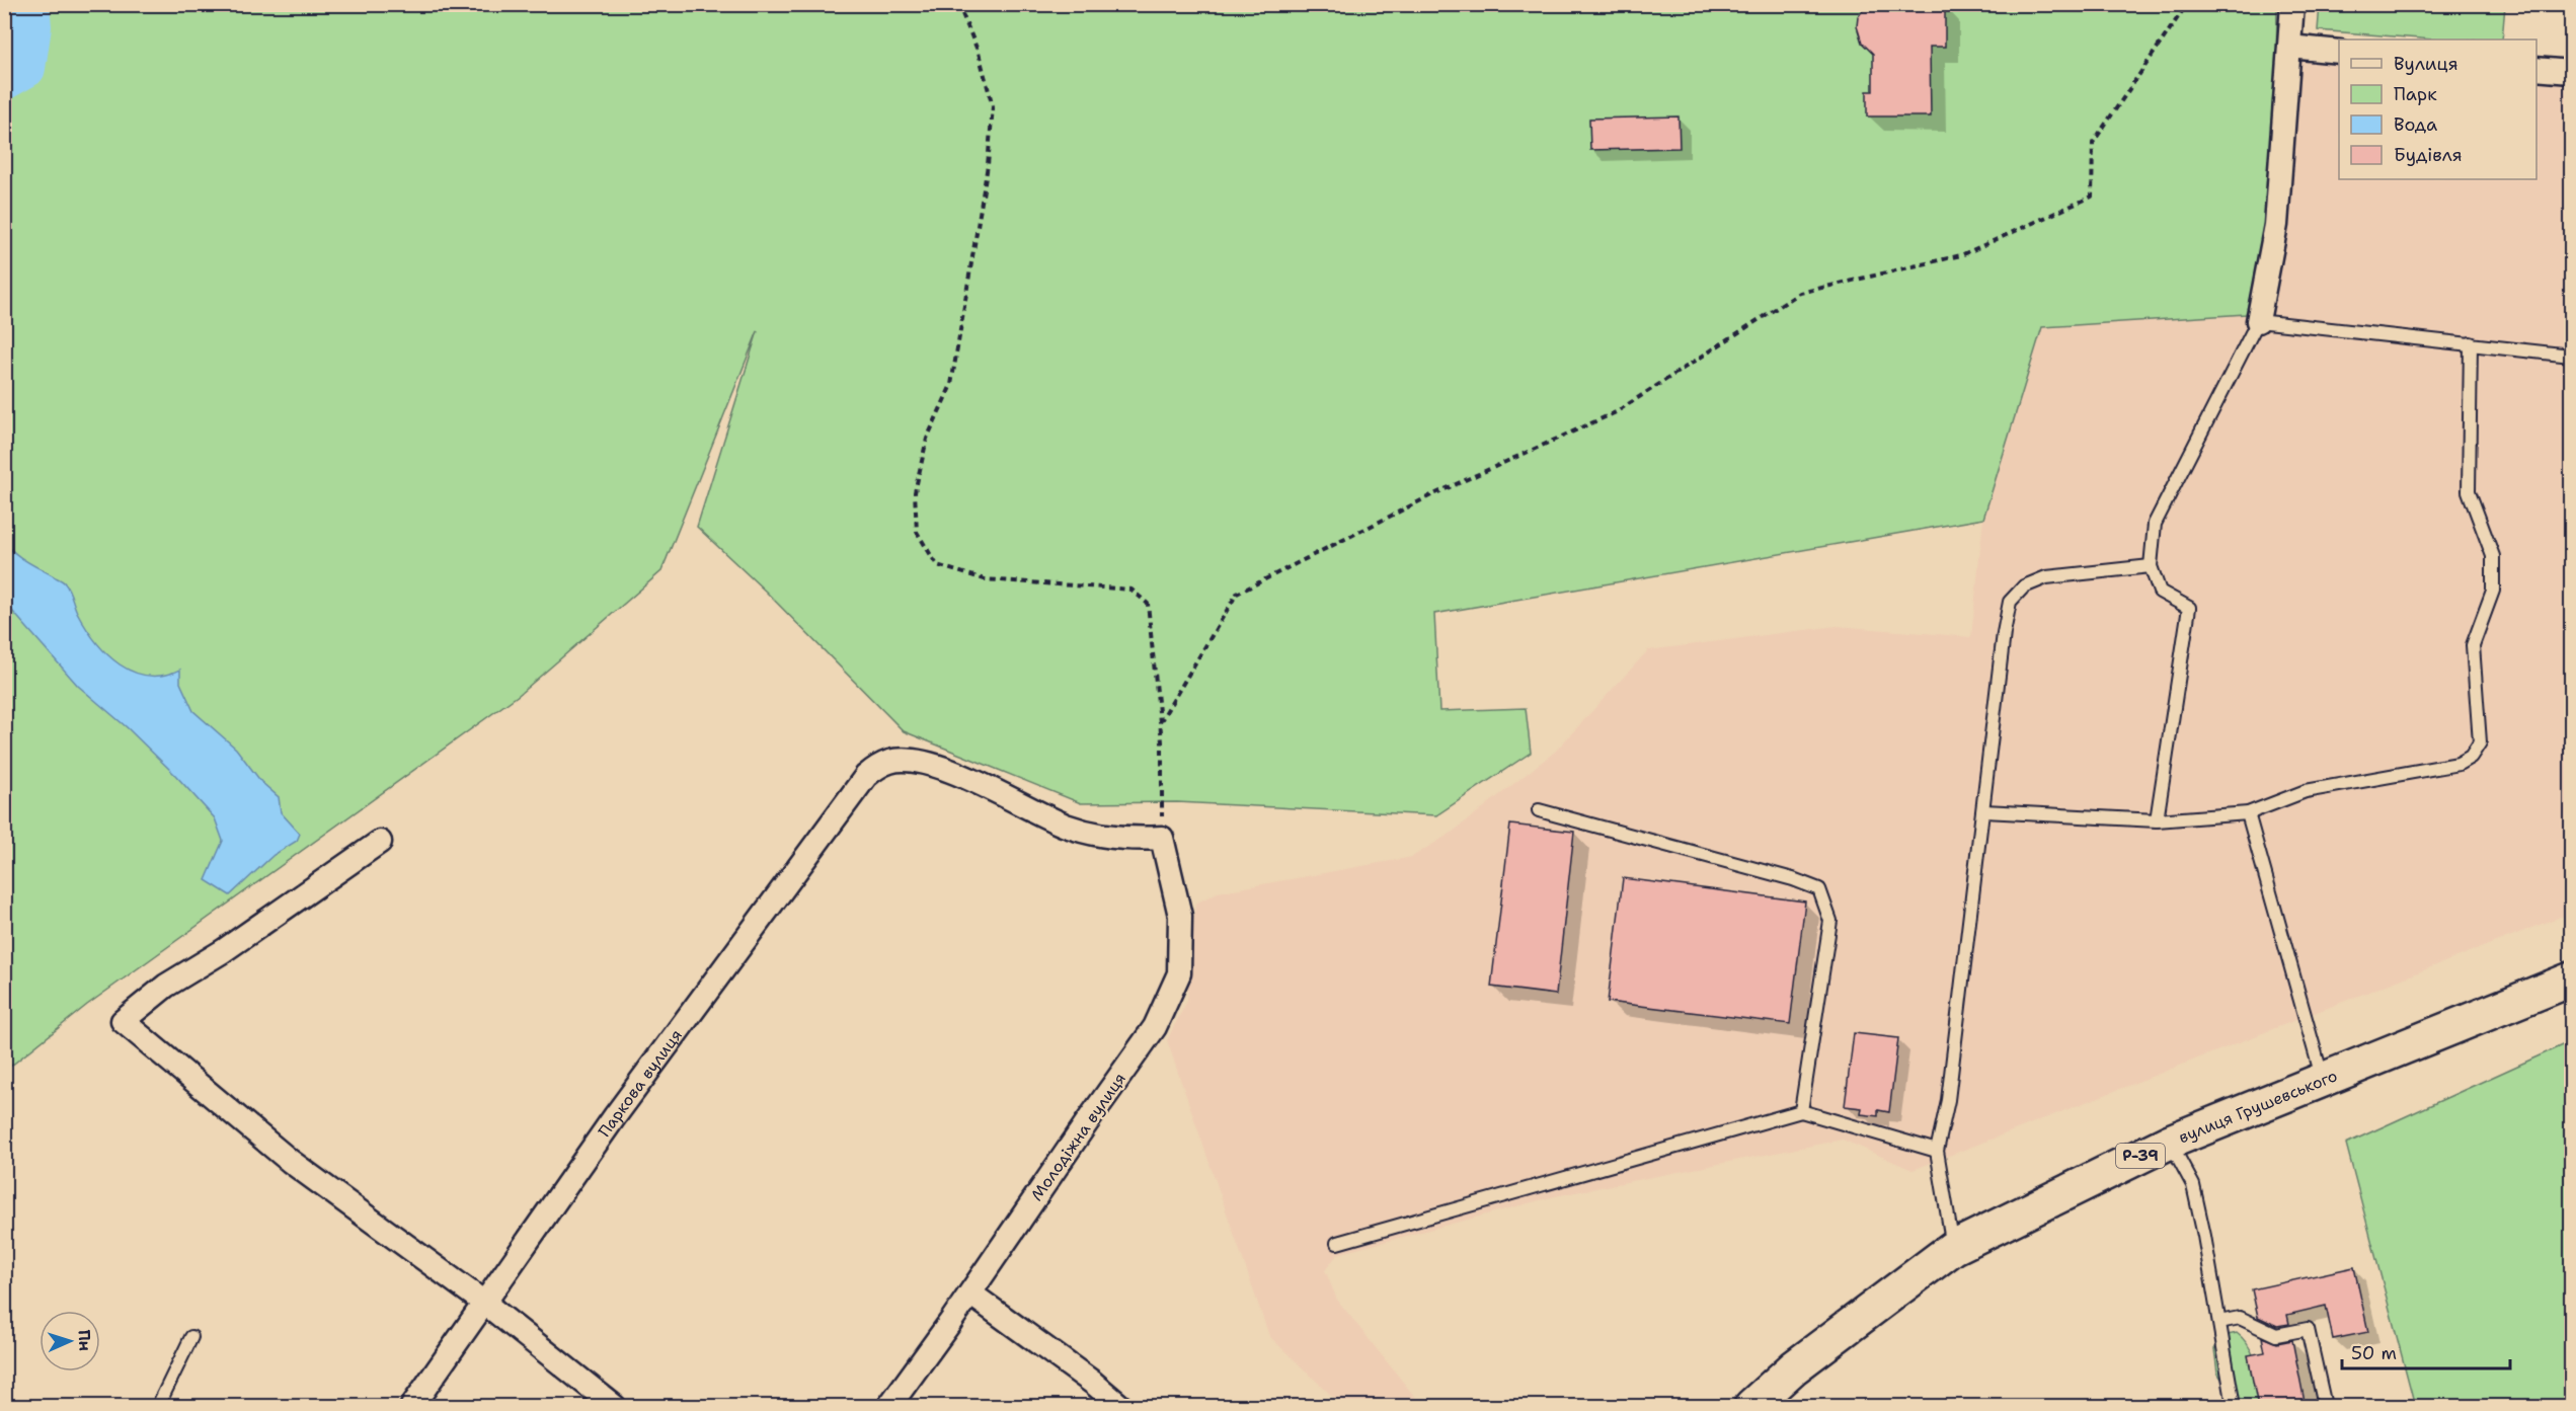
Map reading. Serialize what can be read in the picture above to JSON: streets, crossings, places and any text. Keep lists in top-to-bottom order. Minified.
{"streets":{"main road":["вулиця Грушевського","Р-39"],"street":["Паркова вулиця","Молодіжна вулиця"]},"crossings":[["Паркова вулиця","Молодіжна вулиця"]],"legend":["Вулиця","Парк","Вода","Будівля"],"scale_bar":"50 m","north":"right"}
